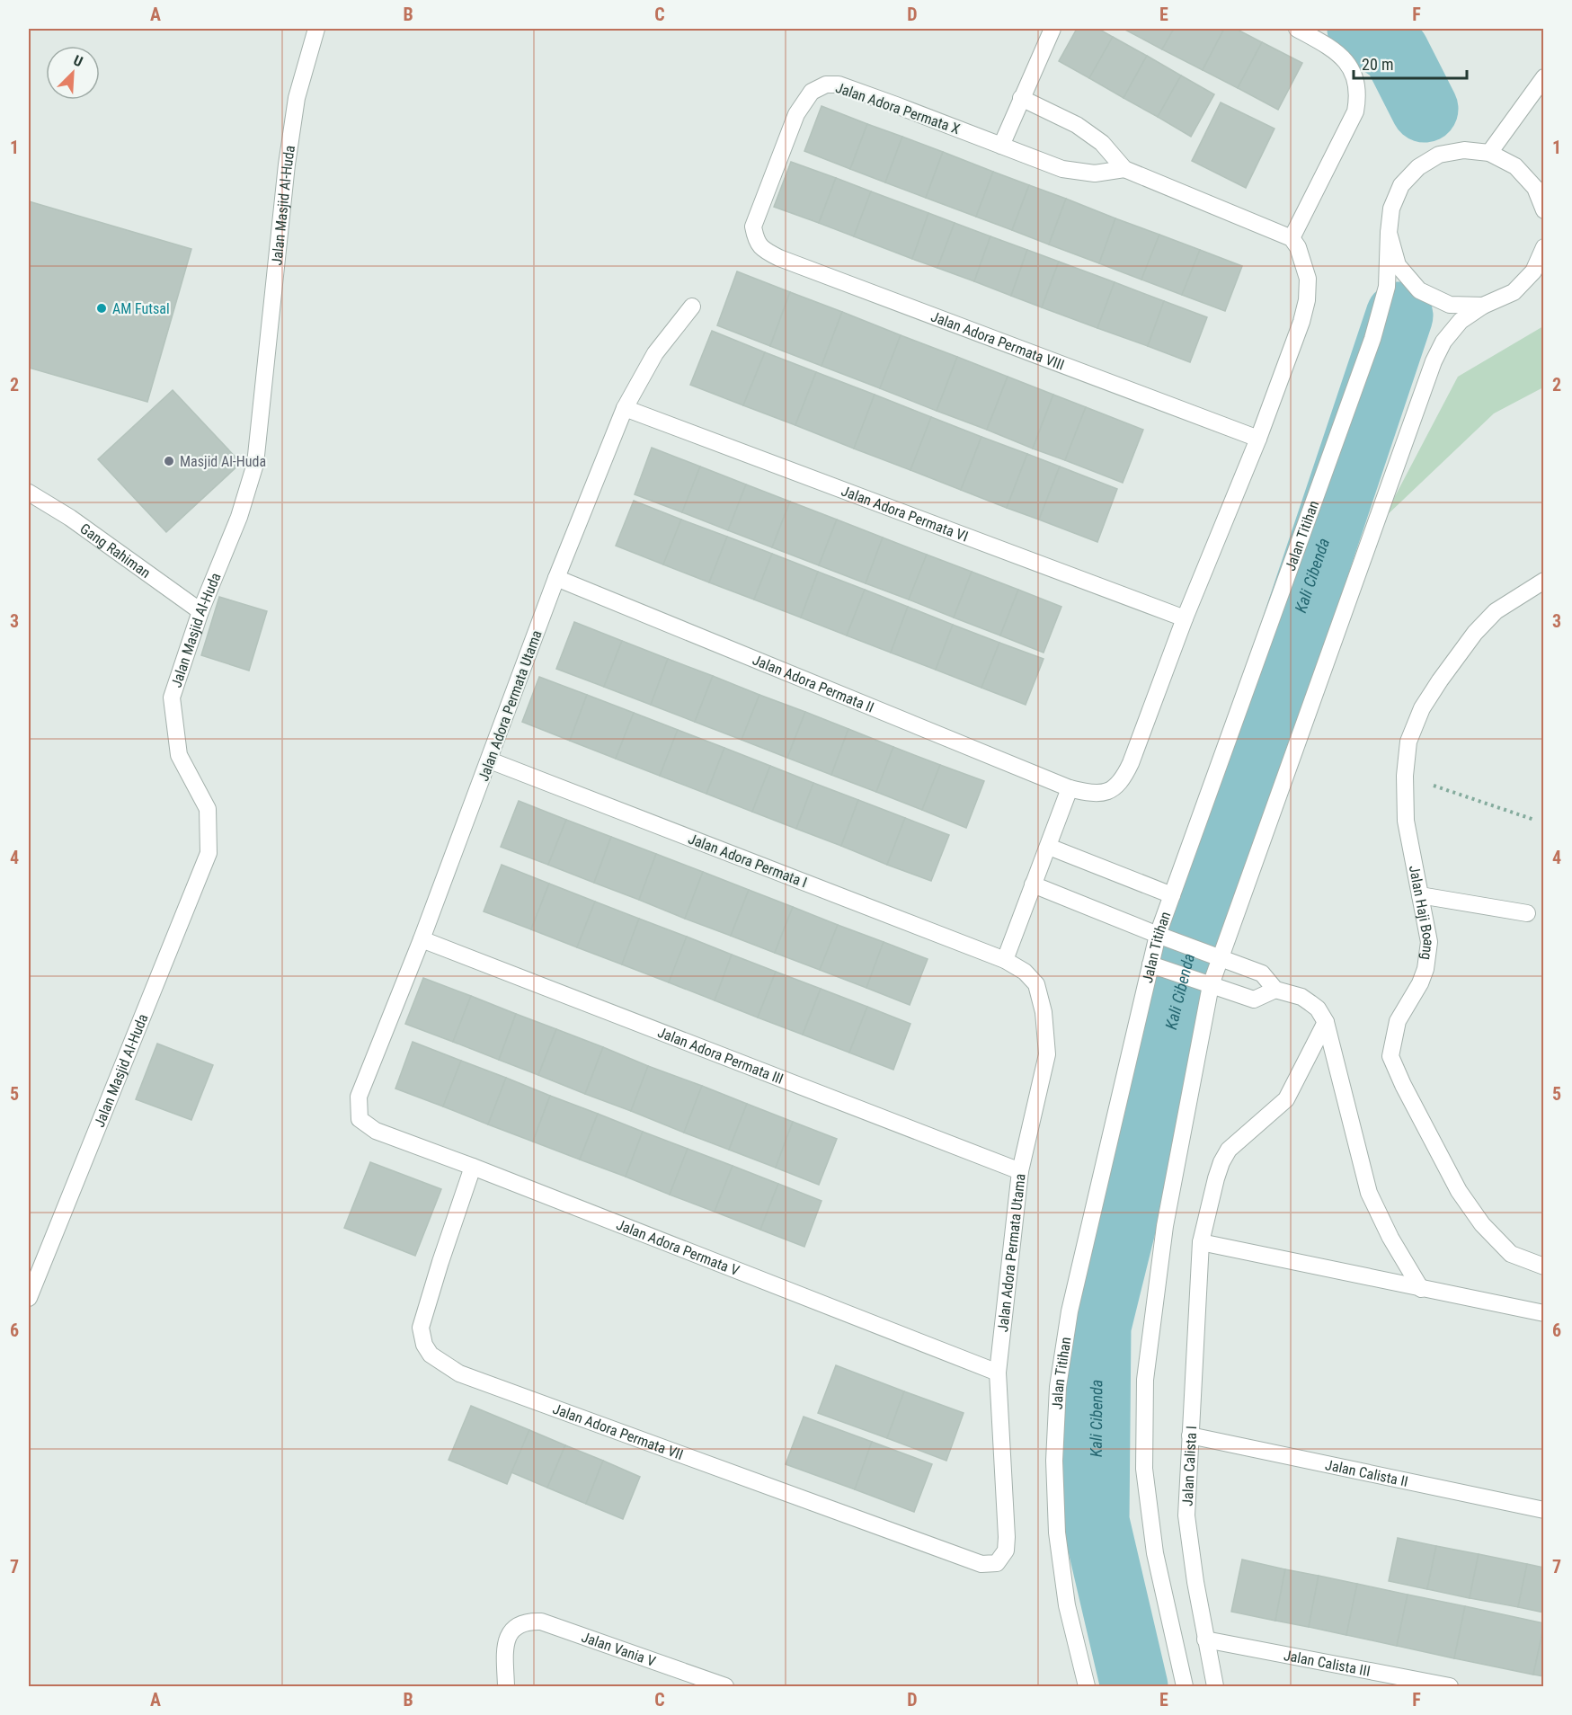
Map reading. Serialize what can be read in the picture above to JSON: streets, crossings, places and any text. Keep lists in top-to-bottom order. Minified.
{"streets":{"street":["Jalan Adora Permata X","Jalan Masjid Al-Huda","Jalan Adora Permata VIII","Jalan Adora Permata VI","Jalan Titihan","Gang Rahiman","Jalan Adora Permata II","Jalan Adora Permata Utama","Jalan Adora Permata I","Jalan Haji Boang","Jalan Adora Permata III","Jalan Adora Permata V","Jalan Adora Permata VII","Jalan Calista I","Jalan Calista II","Jalan Vania V","Jalan Calista III"]},"crossings":[["Jalan Adora Permata X","Jalan Adora Permata VIII"],["Jalan Masjid Al-Huda","Gang Rahiman"],["Jalan Adora Permata VIII","Jalan Adora Permata II"],["Jalan Adora Permata VI","Jalan Adora Permata II"],["Jalan Adora Permata VI","Jalan Adora Permata Utama"],["Jalan Adora Permata II","Jalan Adora Permata Utama"],["Jalan Adora Permata Utama","Jalan Adora Permata I"],["Jalan Adora Permata Utama","Jalan Adora Permata III"],["Jalan Adora Permata Utama","Jalan Adora Permata V"],["Jalan Adora Permata Utama","Jalan Adora Permata VII"],["Jalan Adora Permata V","Jalan Adora Permata VII"],["Jalan Calista I","Jalan Calista II"],["Jalan Calista I","Jalan Calista III"]],"water":["Kali Cibenda"],"places":["AM Futsal","Masjid Al-Huda"],"scale_bar":"20 m","north":"top right","grid":{"columns":["A","B","C","D","E","F"],"rows":["1","2","3","4","5","6","7"]}}
